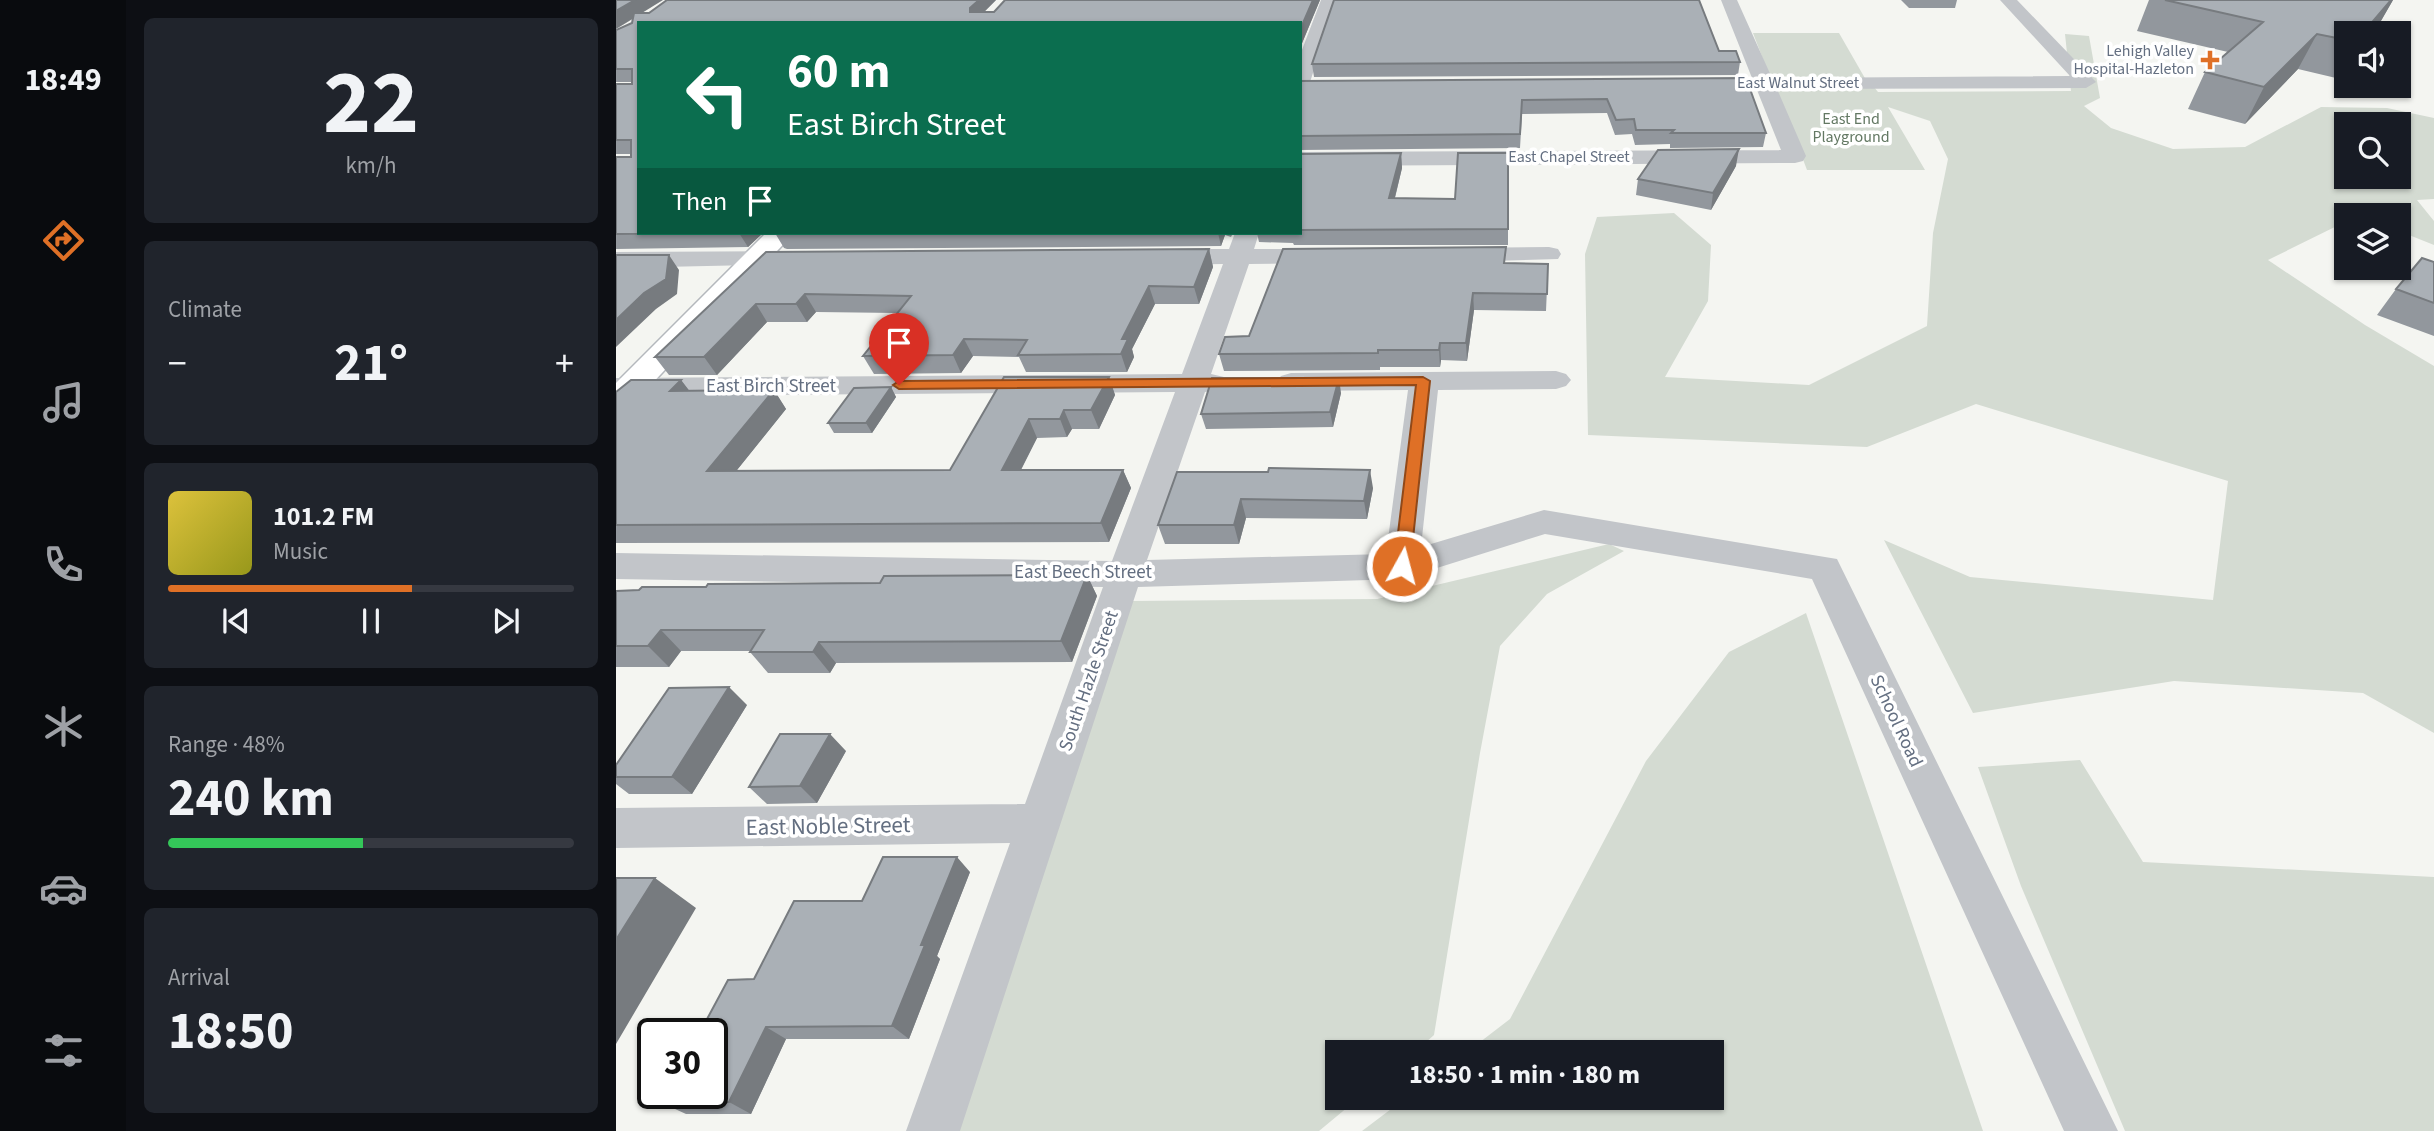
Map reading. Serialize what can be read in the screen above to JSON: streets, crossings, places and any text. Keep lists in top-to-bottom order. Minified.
{"streets":{"street":["East Walnut Street","East Chapel Street","East Birch Street","East Beech Street","South Hazle Street","School Road","East Noble Street"]},"crossings":[["East Walnut Street","East Chapel Street"],["East Birch Street","South Hazle Street"],["East Beech Street","South Hazle Street"],["East Beech Street","School Road"],["South Hazle Street","East Noble Street"]],"parks":["East End Playground"],"places":{"health":["Lehigh Valley Hospital-Hazleton"]},"page":{"tabs":"18:49","tile":[["22","km/h"],"Climate",["Range · 48%","240 km"],["Arrival","18:50"]],"turn":["60 m","East Birch Street"],"then":"Then","heat":["−","21°","+"],"song":["101.2 FM","Music"],"limit":"30","trip":"18:50 · 1 min · 180 m"}}
